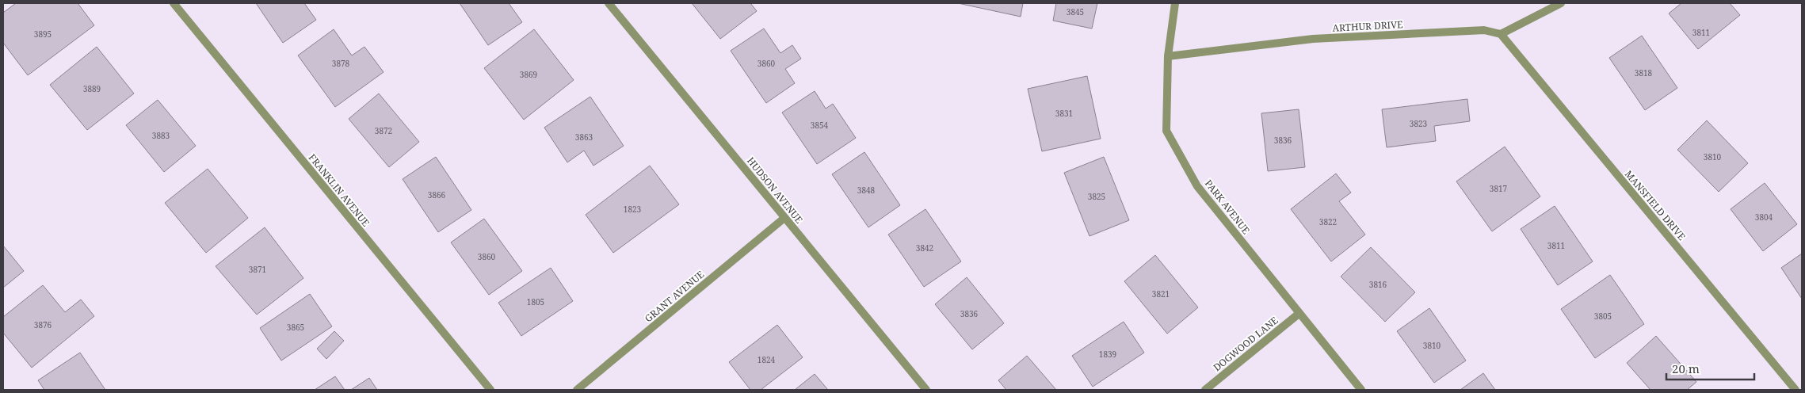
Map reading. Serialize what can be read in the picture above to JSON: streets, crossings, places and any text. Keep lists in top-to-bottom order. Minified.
{"streets":{"street":["ARTHUR DRIVE","FRANKLIN AVENUE","HUDSON AVENUE","MANSFIELD DRIVE","PARK AVENUE","GRANT AVENUE","DOGWOOD LANE"]},"crossings":[["ARTHUR DRIVE","MANSFIELD DRIVE"],["ARTHUR DRIVE","PARK AVENUE"],["HUDSON AVENUE","GRANT AVENUE"],["PARK AVENUE","DOGWOOD LANE"]],"house_numbers":["3845","3811","3895","3878","3860","3818","3869","3889","3831","3823","3854","3872","3883","3863","3836","3810","3817","3848","3866","3825","1823","3804","3822","3811","3842","3860","3871","3816","3821","1805","3836","3805","3876","3865","3810","1839","1824"],"scale_bar":"20 m"}
